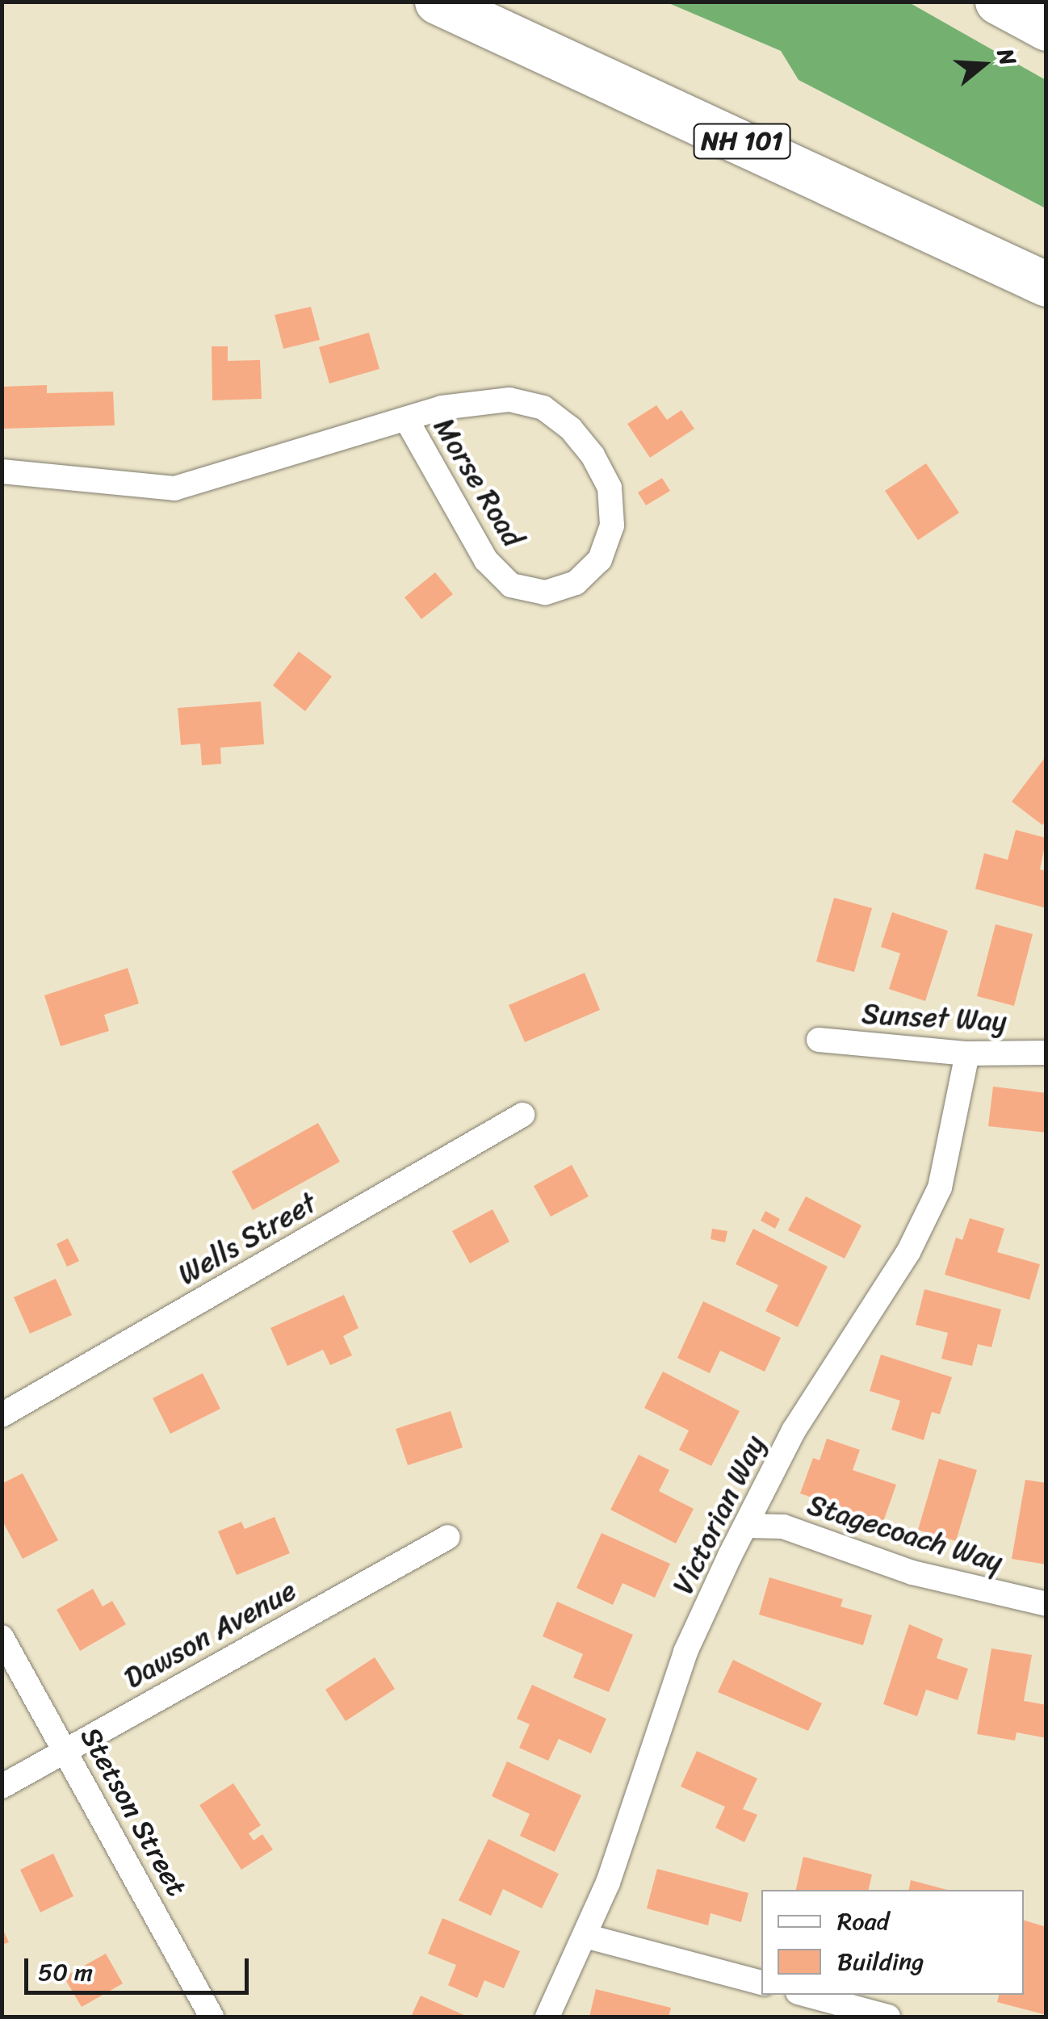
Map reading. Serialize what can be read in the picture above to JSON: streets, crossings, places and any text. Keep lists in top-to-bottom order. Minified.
{"streets":{"highway":["NH 101"],"street":["Morse Road","Sunset Way","Wells Street","Victorian Way","Stagecoach Way","Dawson Avenue","Stetson Street"]},"crossings":[["Sunset Way","Victorian Way"],["Victorian Way","Stagecoach Way"],["Dawson Avenue","Stetson Street"]],"legend":["Road","Building"],"scale_bar":"50 m","north":"right"}
